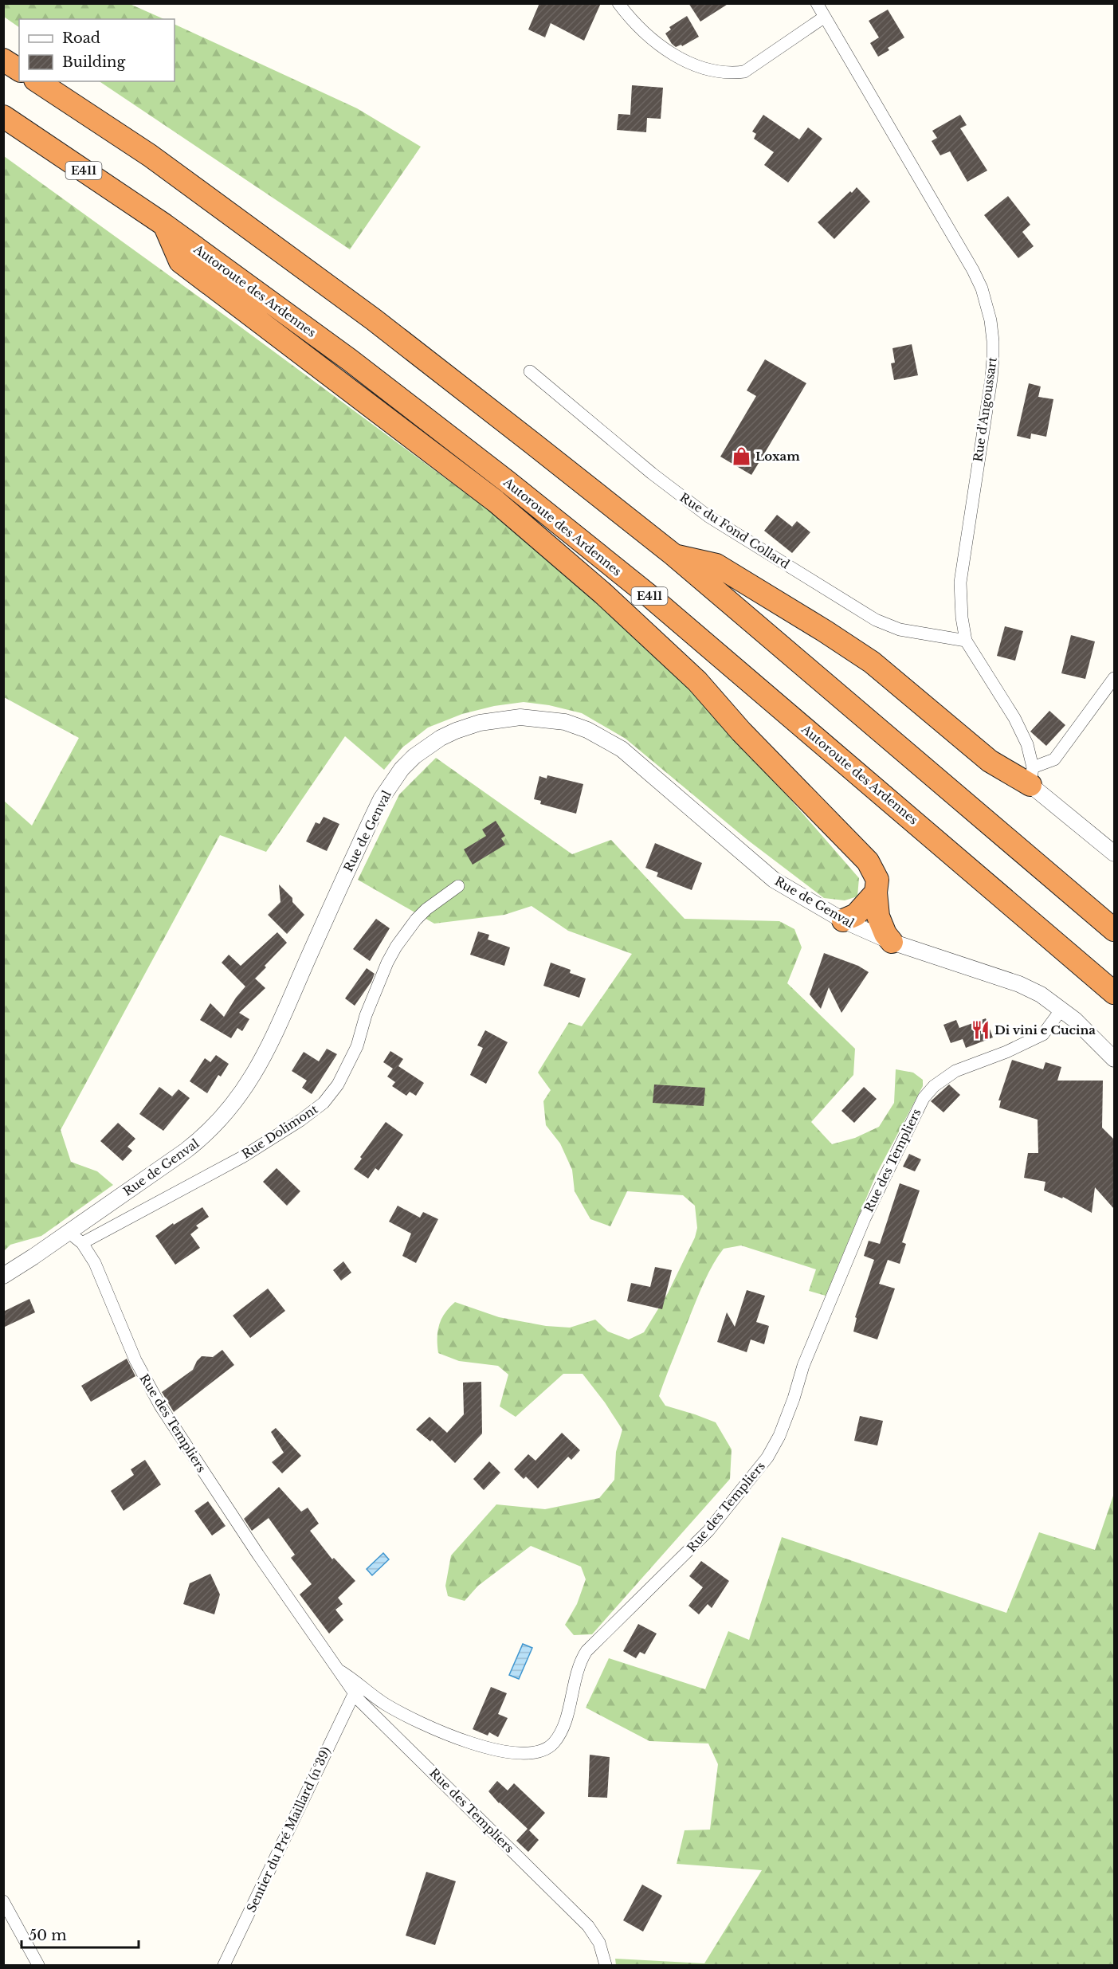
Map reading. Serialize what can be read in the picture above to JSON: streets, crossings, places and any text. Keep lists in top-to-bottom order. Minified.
{"streets":{"highway":["E411","Autoroute des Ardennes"],"street":["Rue d'Angoussart","Rue du Fond Collard","Rue de Genval","Rue Dolimont","Rue des Templiers","Sentier du Pré Maillard (n°39)"]},"crossings":[["Rue d'Angoussart","Rue du Fond Collard"],["Rue de Genval","Rue des Templiers"],["Rue Dolimont","Rue des Templiers"],["Rue des Templiers","Sentier du Pré Maillard (n°39)"]],"places":{"shop":["Loxam"],"restaurant":["Di vini e Cucina"]},"legend":["Road","Building"],"scale_bar":"50 m"}
